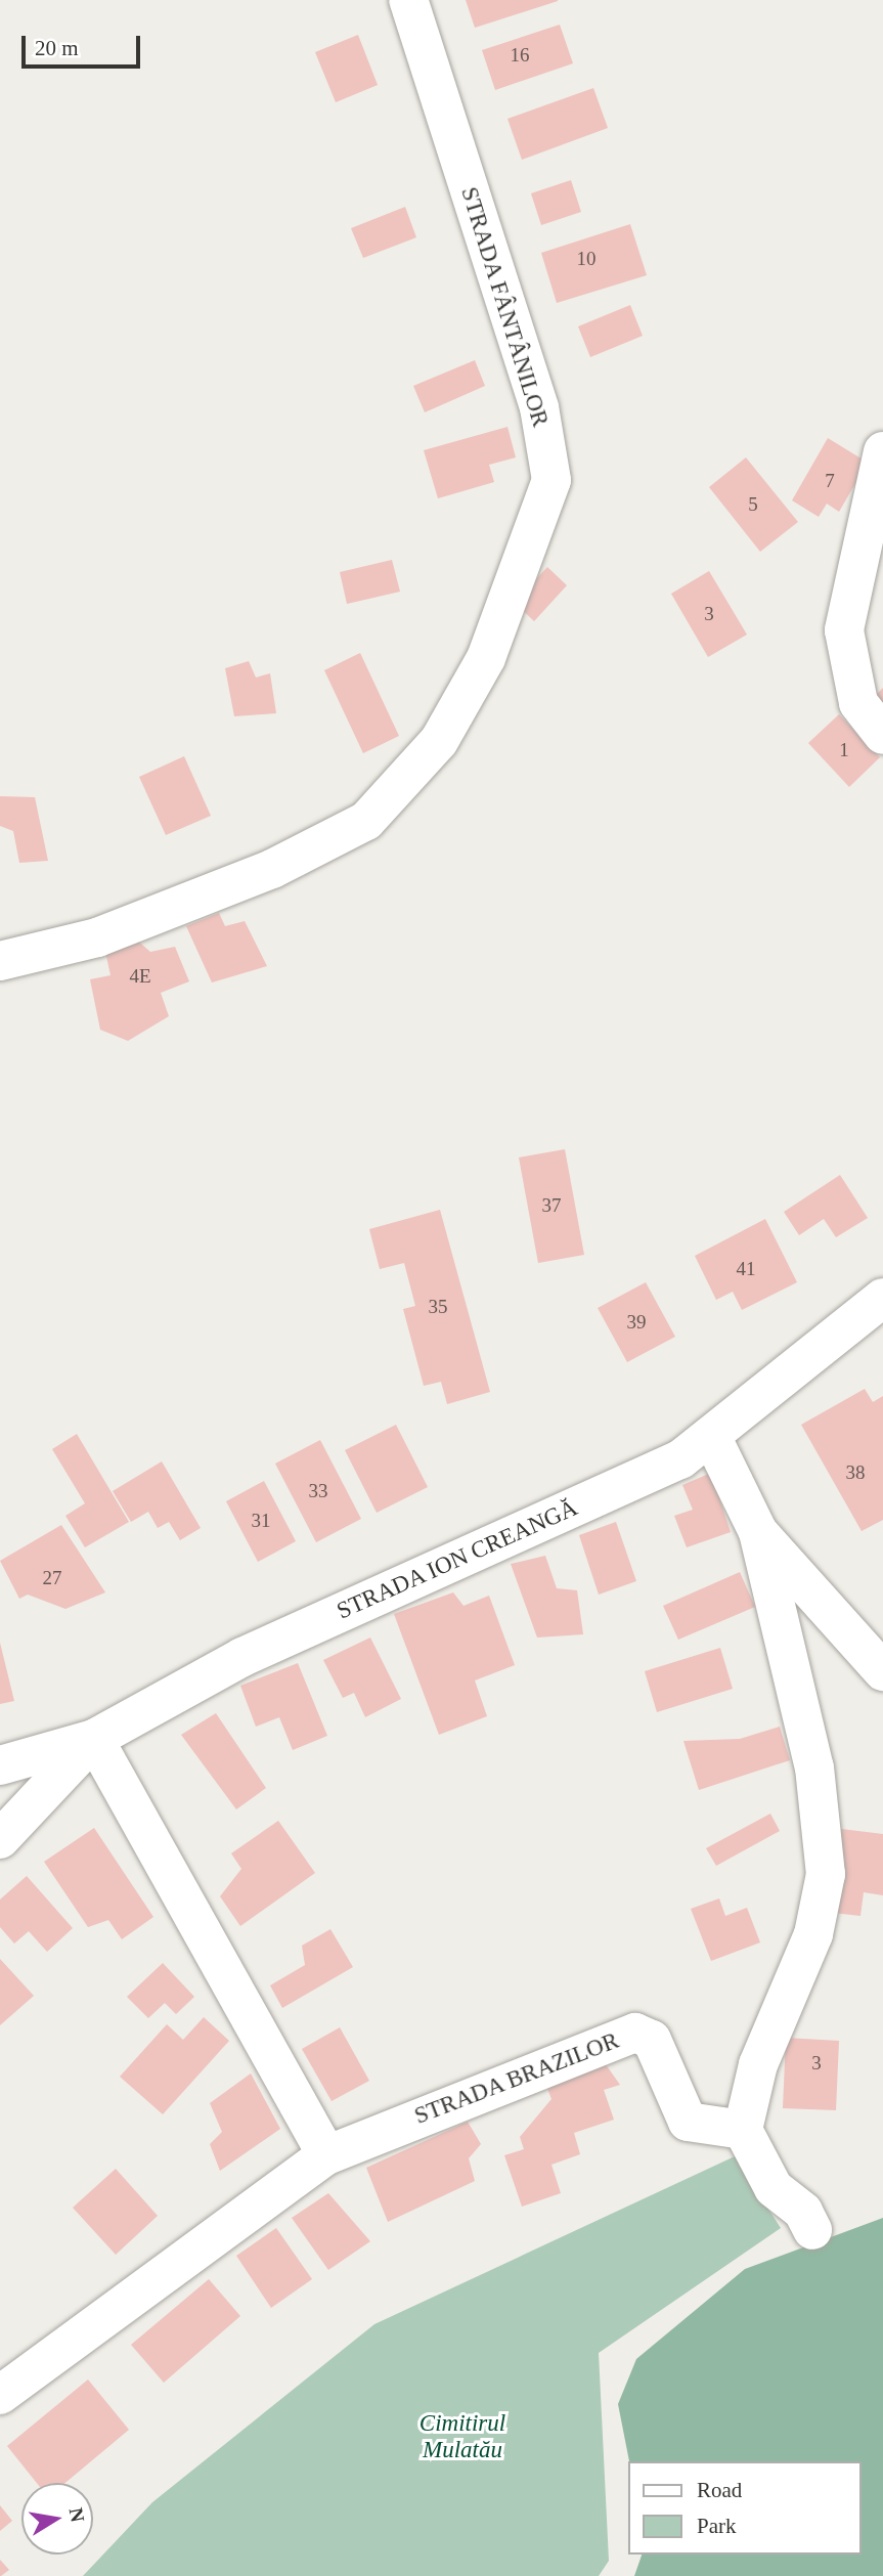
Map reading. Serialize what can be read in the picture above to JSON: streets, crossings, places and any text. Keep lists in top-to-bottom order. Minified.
{"streets":{"street":["STRADA FÂNTÂNILOR","STRADA ION CREANGĂ","STRADA BRAZILOR"]},"parks":["Cimitirul Mulatău"],"house_numbers":["16","10","7","5","3","1","4E","37","41","35","39","38","33","31","27","3"],"legend":["Road","Park"],"scale_bar":"20 m","north":"right"}
